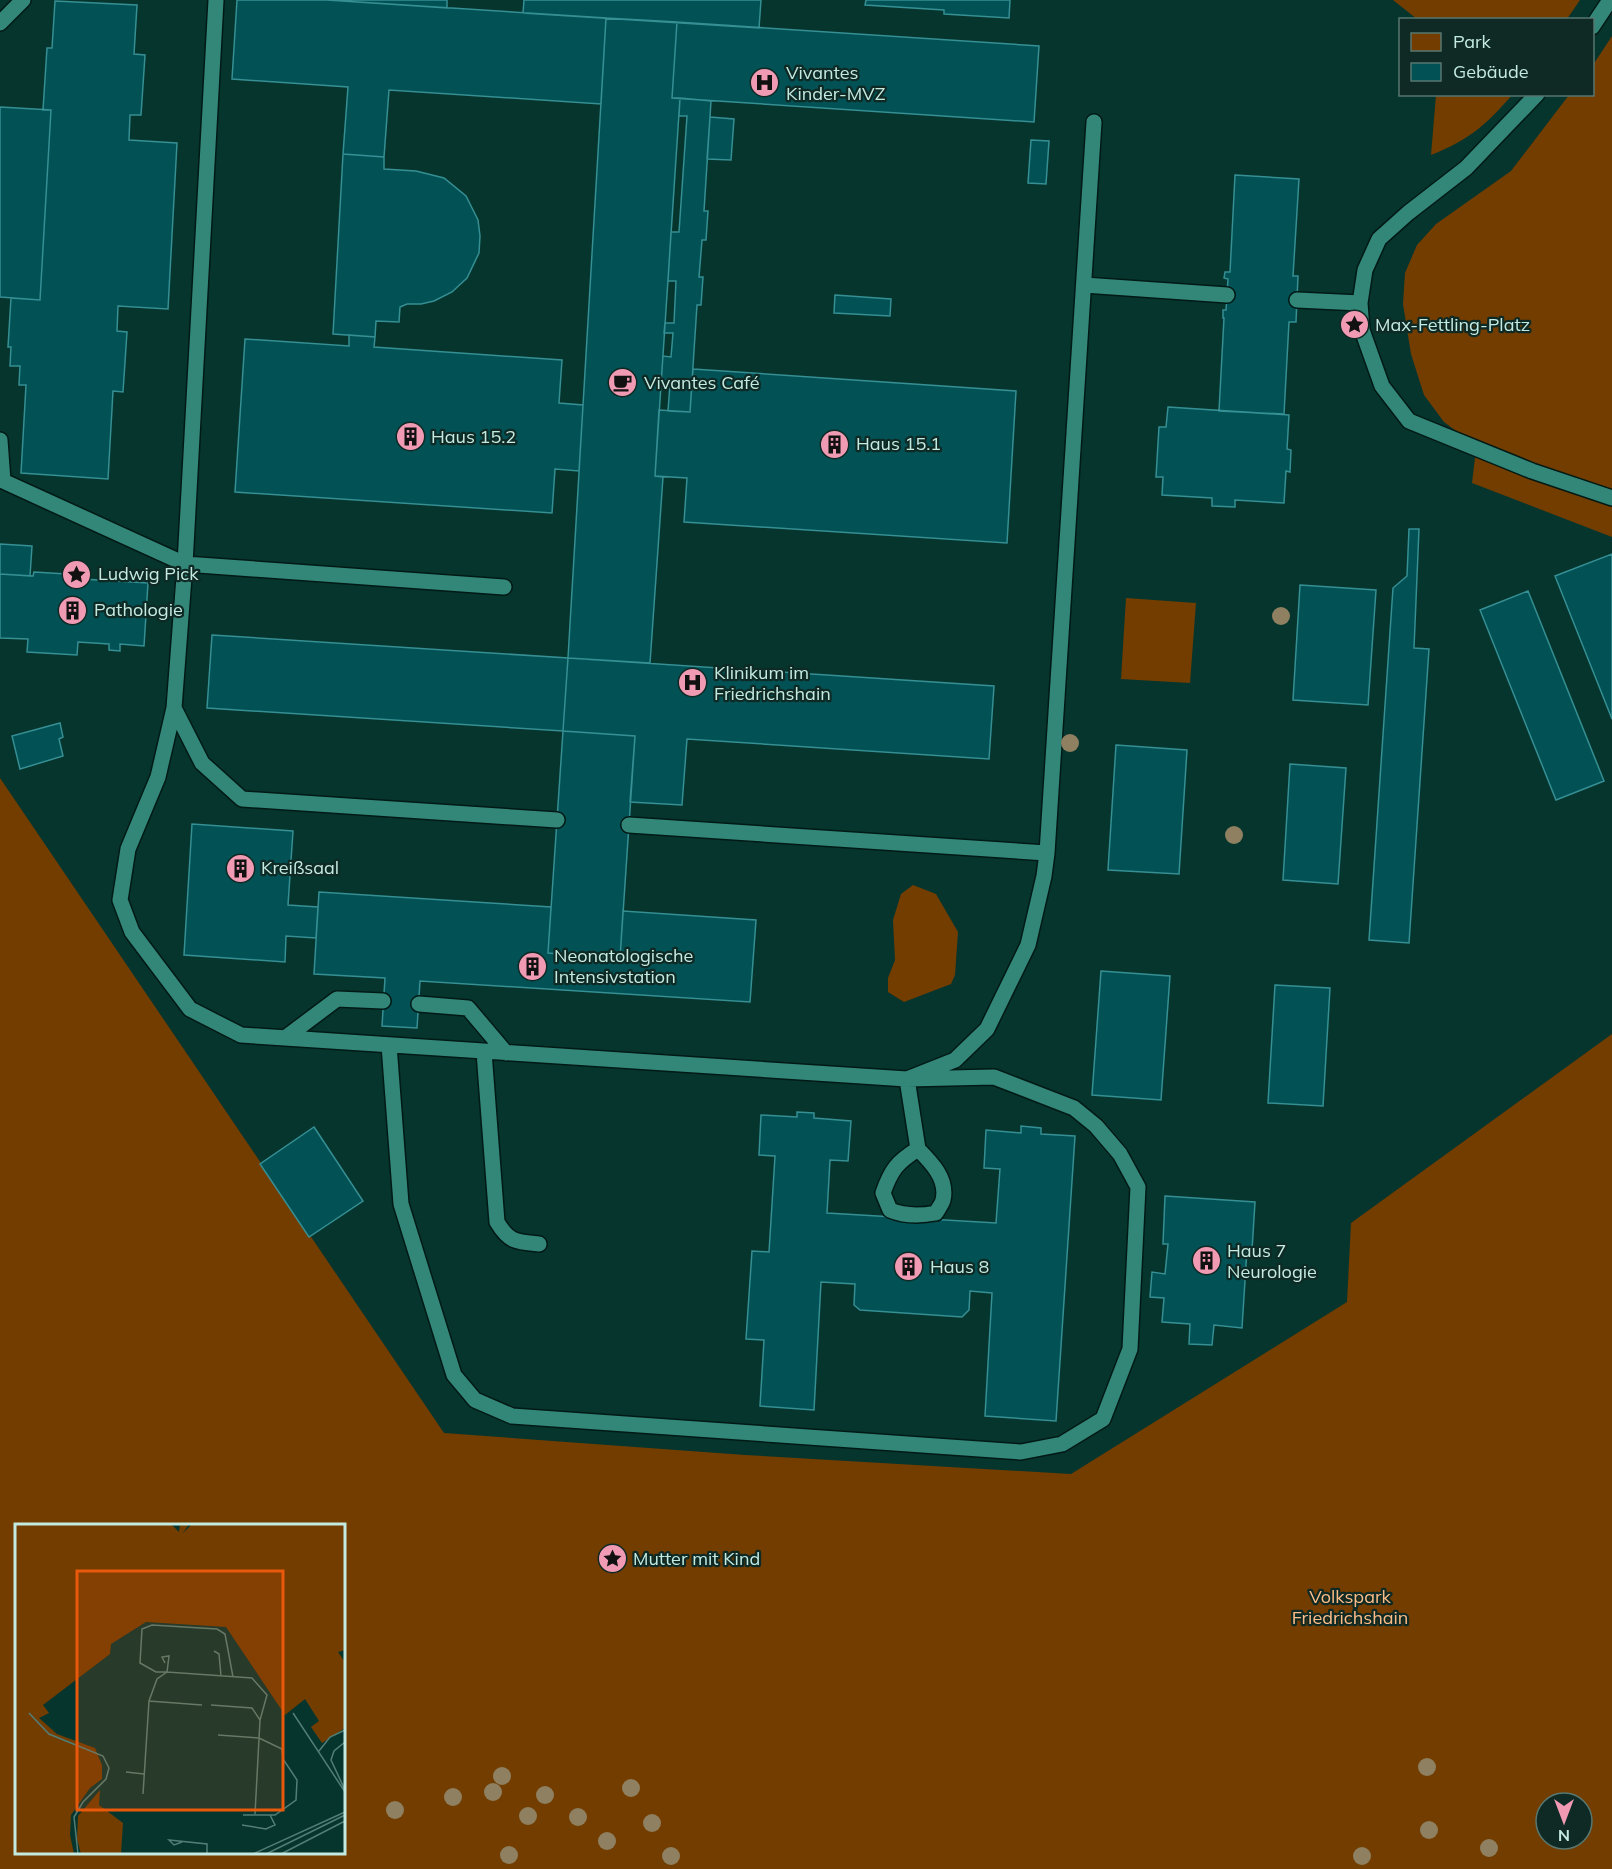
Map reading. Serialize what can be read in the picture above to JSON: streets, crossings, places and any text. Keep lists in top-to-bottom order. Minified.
{"parks":["Volkspark Friedrichshain"],"places":{"hospital":["Vivantes Kinder-MVZ","Klinikum im Friedrichshain"],"place":["Max-Fettling-Platz","Ludwig Pick","Mutter mit Kind"],"cafe":["Vivantes Café"],"building":["Haus 15.2","Haus 15.1","Pathologie","Kreißsaal","Neonatologische Intensivstation","Haus 7 Neurologie","Haus 8"]},"legend":["Park","Gebäude"],"north":"bottom"}
